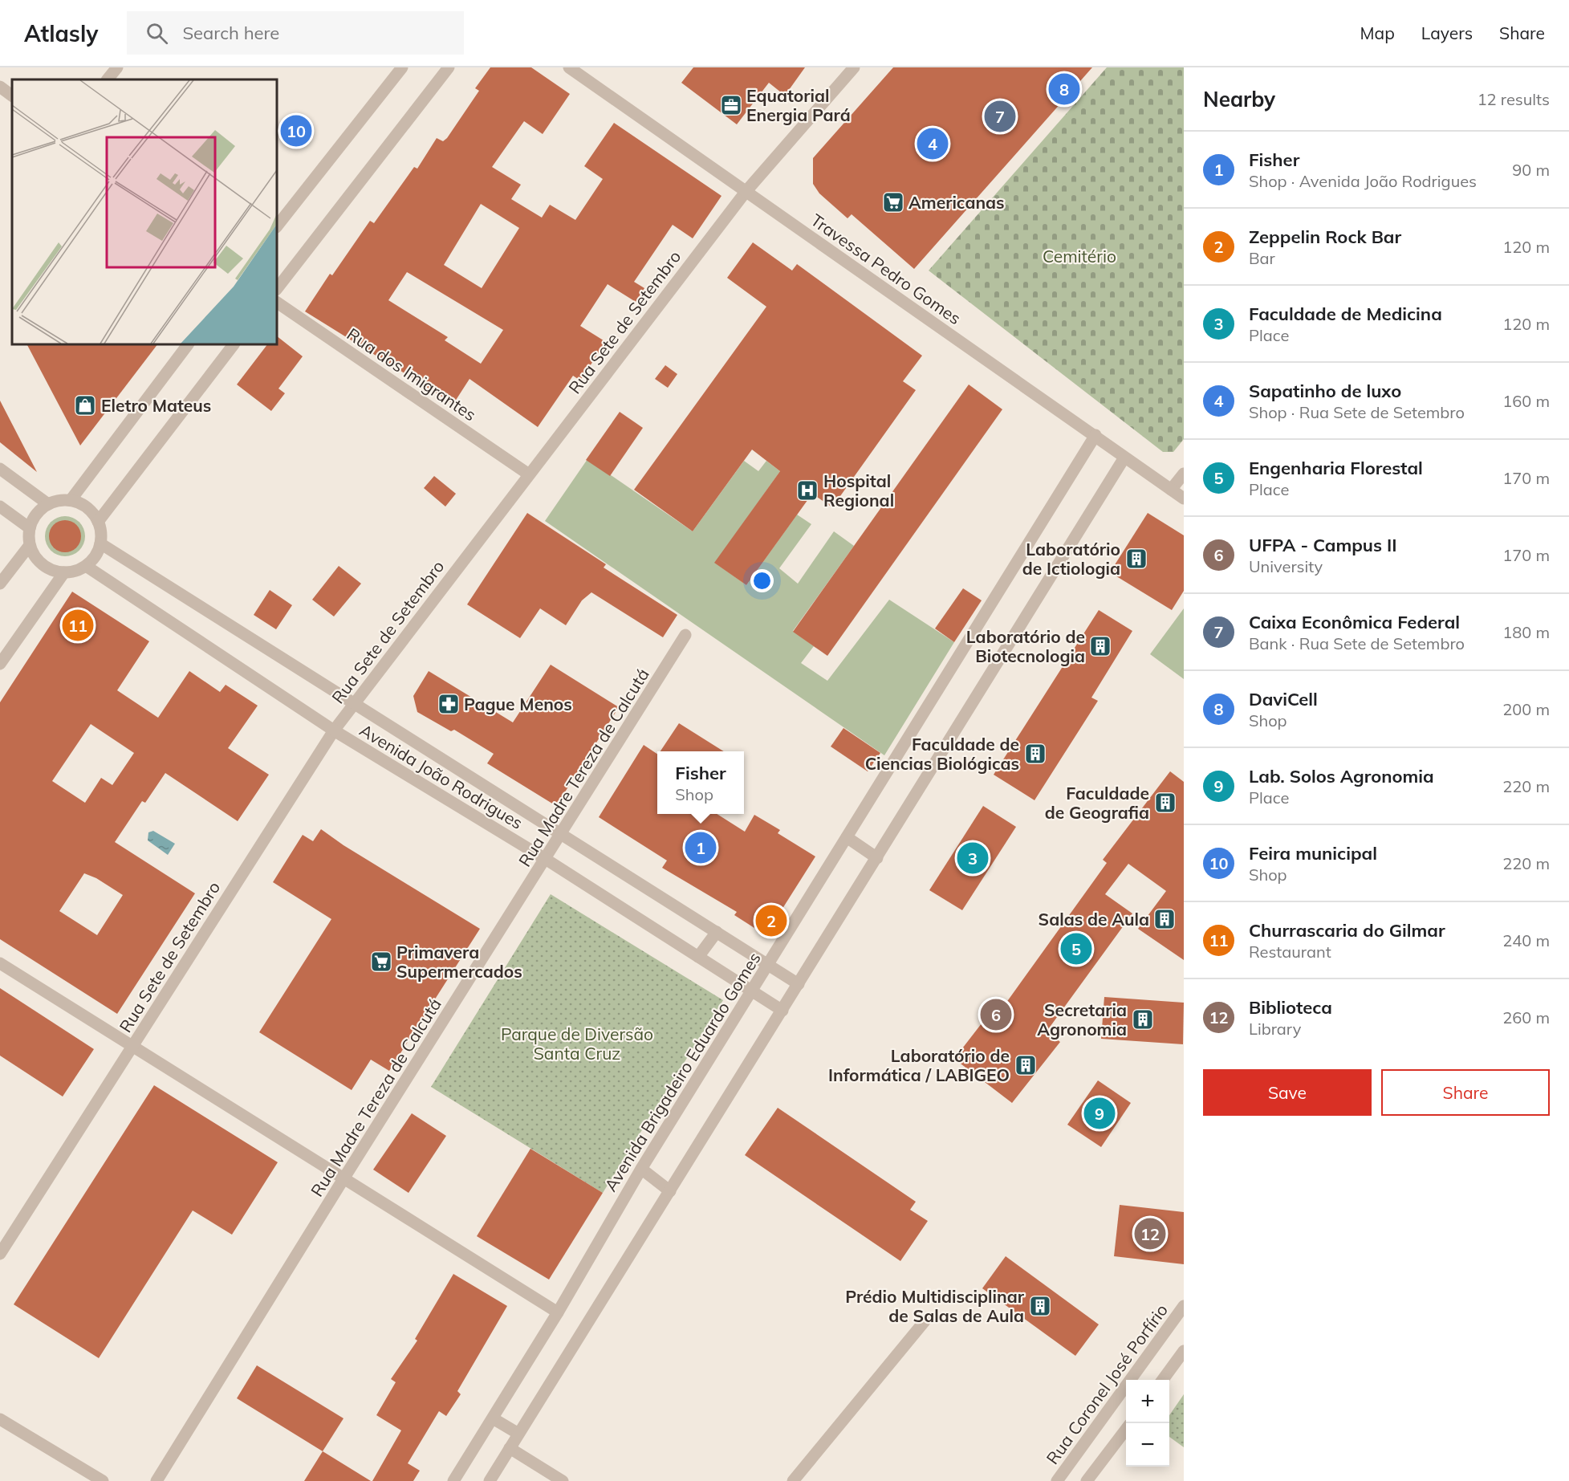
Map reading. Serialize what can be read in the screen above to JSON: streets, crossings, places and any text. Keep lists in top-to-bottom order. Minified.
{"streets":{"street":["Travessa Pedro Gomes","Rua Sete de Setembro","Rua dos Imigrantes","Rua Madre Tereza de Calcutá","Avenida João Rodrigues","Avenida Brigadeiro Eduardo Gomes","Rua Coronel José Porfírio"]},"crossings":[["Travessa Pedro Gomes","Rua Sete de Setembro"],["Travessa Pedro Gomes","Avenida Brigadeiro Eduardo Gomes"],["Rua Sete de Setembro","Rua dos Imigrantes"],["Rua Sete de Setembro","Avenida João Rodrigues"],["Rua Madre Tereza de Calcutá","Avenida João Rodrigues"],["Avenida João Rodrigues","Avenida Brigadeiro Eduardo Gomes"]],"parks":["Cemitério","Parque de Diversão Santa Cruz"],"places":{"office":["Equatorial Energia Pará"],"supermarket":["Americanas","Primavera Supermercados"],"shop":["Eletro Mateus"],"hospital":["Hospital Regional"],"building":["Laboratório de Ictiologia","Laboratório de Biotecnologia","Faculdade de Ciencias Biológicas","Faculdade de Geografia","Salas de Aula","Secretaria Agronomia","Laboratório de Informática / LABIGEO","Prédio Multidisciplinar de Salas de Aula"],"pharmacy":["Pague Menos"]},"page":{"header":"Atlasly","search":"Search here","nav":["Map","Layers","Share"],"heading":["Nearby","12 results"],"pins":["8","7","10","4","11","1","3","2","5","6","9","12"],"list":[{"mark":"1","name":"Fisher","note":"Shop · Avenida João Rodrigues","value":"90 m"},{"mark":"2","name":"Zeppelin Rock Bar","note":"Bar","value":"120 m"},{"mark":"3","name":"Faculdade de Medicina","note":"Place","value":"120 m"},{"mark":"4","name":"Sapatinho de luxo","note":"Shop · Rua Sete de Setembro","value":"160 m"},{"mark":"5","name":"Engenharia Florestal","note":"Place","value":"170 m"},{"mark":"6","name":"UFPA - Campus II","note":"University","value":"170 m"},{"mark":"7","name":"Caixa Econômica Federal","note":"Bank · Rua Sete de Setembro","value":"180 m"},{"mark":"8","name":"DaviCell","note":"Shop","value":"200 m"},{"mark":"9","name":"Lab. Solos Agronomia","note":"Place","value":"220 m"},{"mark":"10","name":"Feira municipal","note":"Shop","value":"220 m"},{"mark":"11","name":"Churrascaria do Gilmar","note":"Restaurant","value":"240 m"},{"mark":"12","name":"Biblioteca","note":"Library","value":"260 m"}],"popup":["Fisher","Shop"],"buttons":["Save","Share"],"map_buttons":["+","−"]}}
